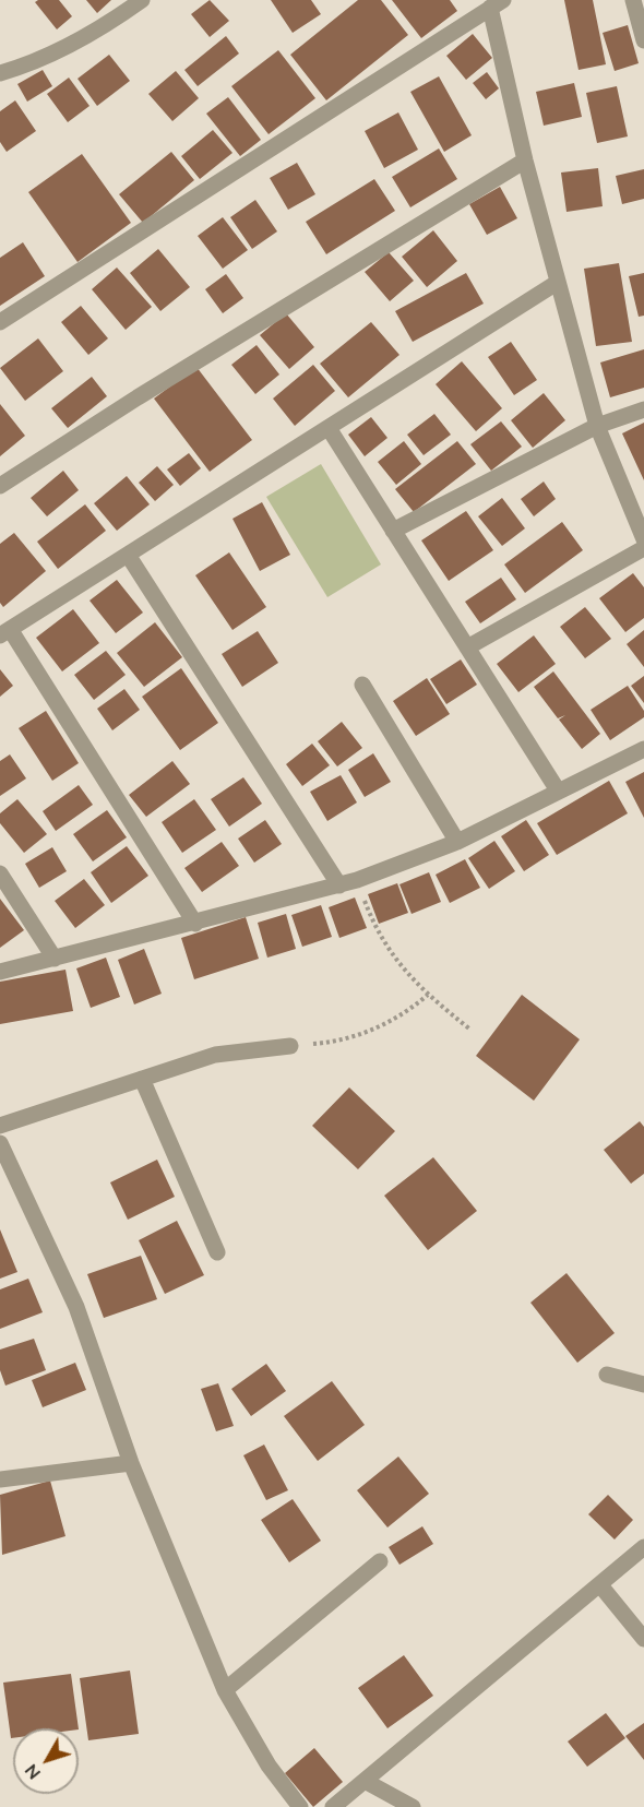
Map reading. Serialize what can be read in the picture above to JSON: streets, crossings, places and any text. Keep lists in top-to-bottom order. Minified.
{"north":"bottom left"}
